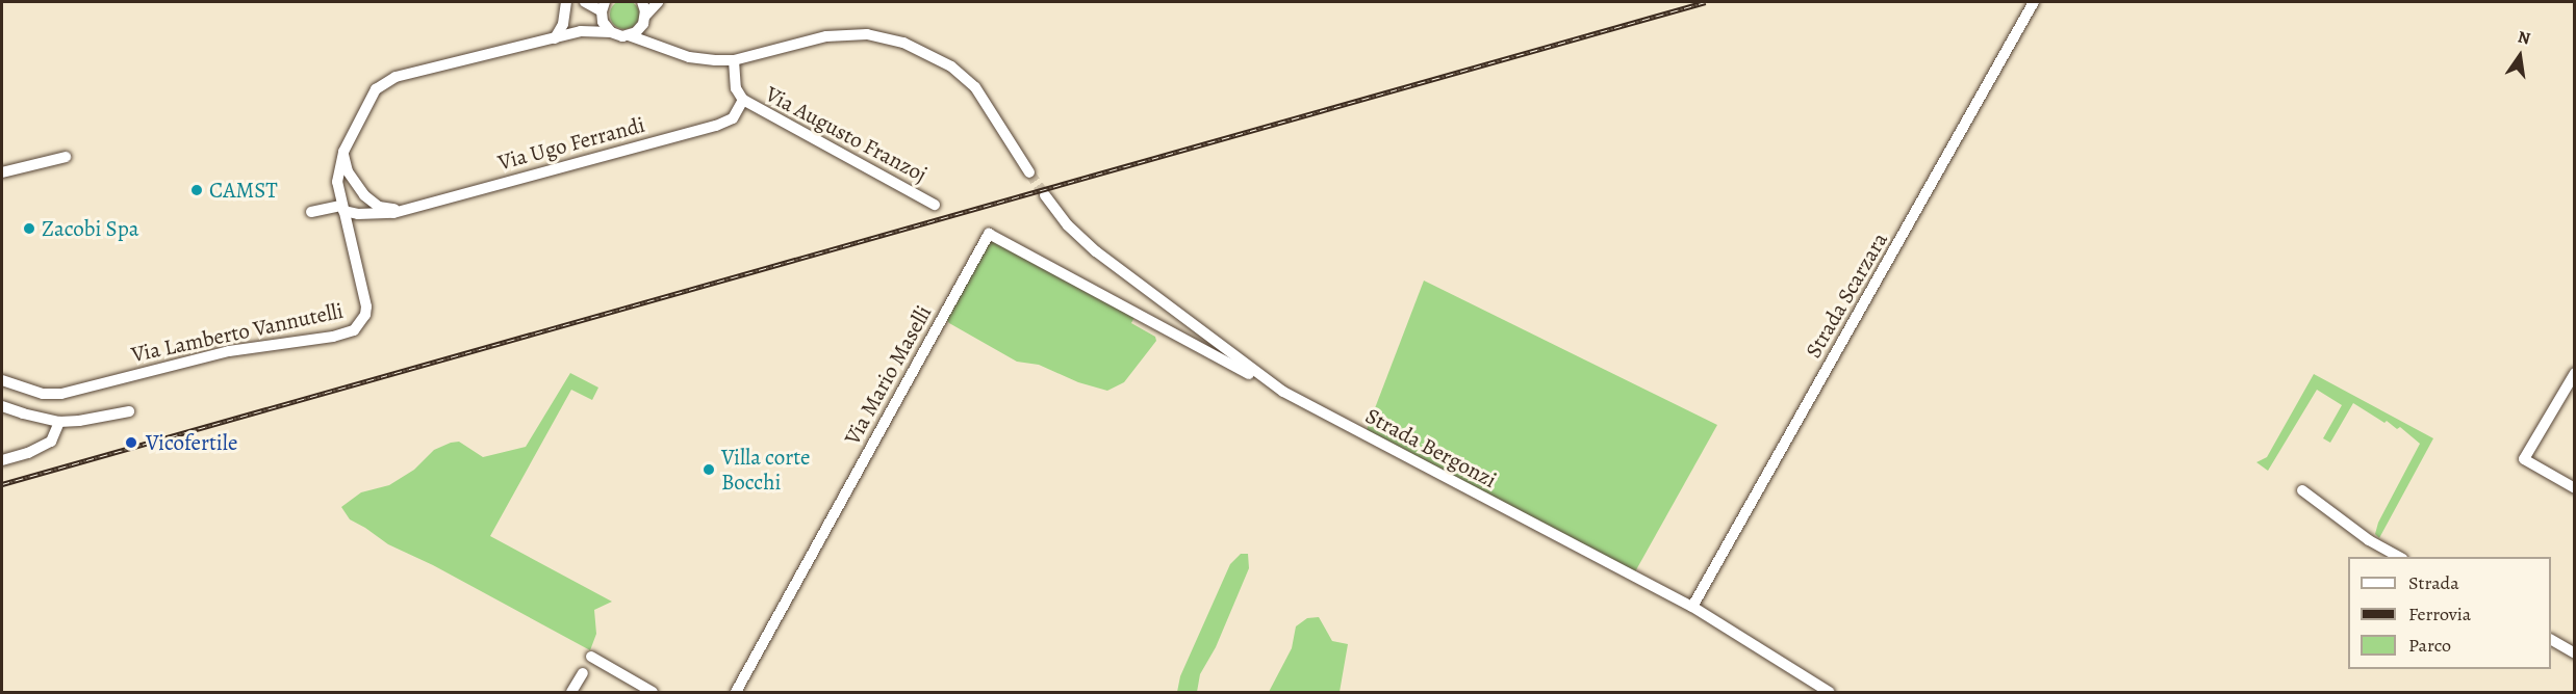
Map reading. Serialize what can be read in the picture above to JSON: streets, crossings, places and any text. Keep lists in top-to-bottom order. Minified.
{"streets":{"street":["Via Augusto Franzoj","Via Ugo Ferrandi","Strada Scarzara","Via Lamberto Vannutelli","Via Mario Maselli","Strada Bergonzi"]},"crossings":[["Via Augusto Franzoj","Via Ugo Ferrandi"],["Via Ugo Ferrandi","Via Lamberto Vannutelli"],["Strada Scarzara","Strada Bergonzi"],["Via Mario Maselli","Strada Bergonzi"]],"places":["CAMST","Zacobi Spa","Vicofertile","Villa corte Bocchi"],"legend":["Strada","Ferrovia","Parco"],"north":"top"}
